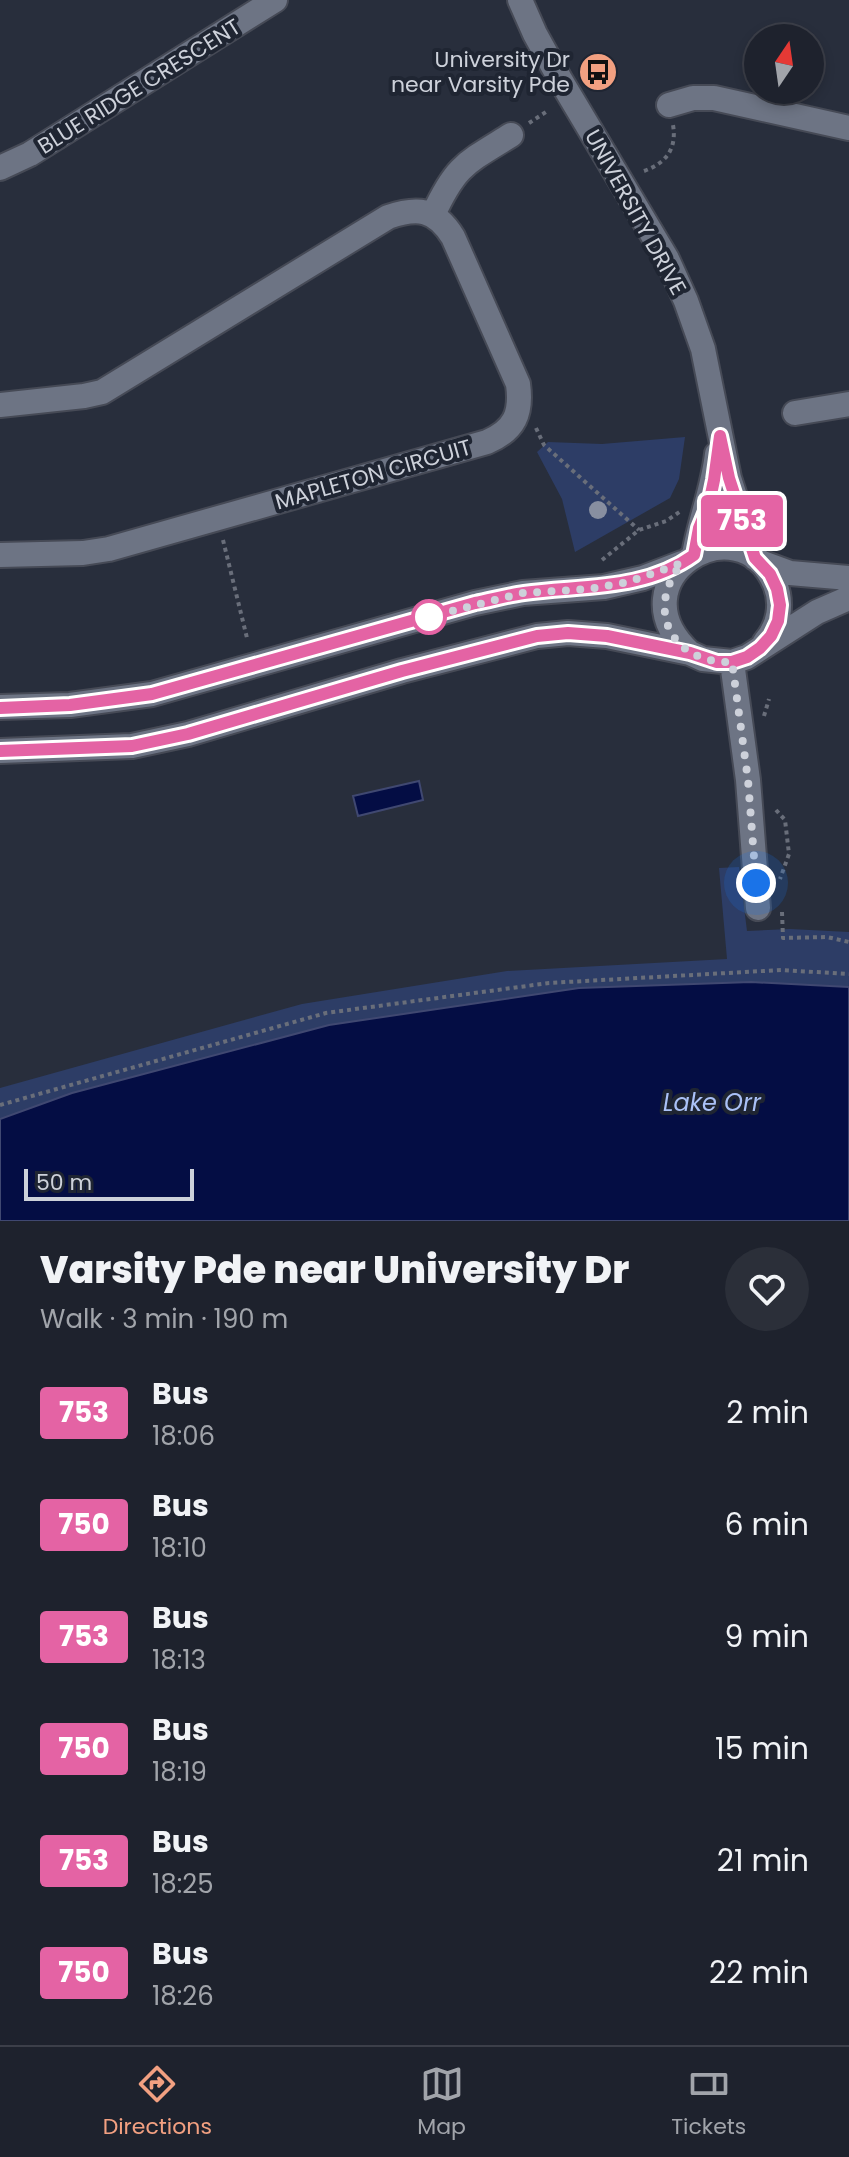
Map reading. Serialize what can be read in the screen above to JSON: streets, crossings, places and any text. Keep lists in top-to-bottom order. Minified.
{"streets":{"street":["BLUE RIDGE CRESCENT","UNIVERSITY DRIVE","MAPLETON CIRCUIT"]},"water":["Lake Orr"],"places":{"bus stop":["University Dr near Varsity Pde"]},"lines":["bus line 753"],"scale_bar":"50 m","north":"top","page":{"on_map":"753","scale":"50 m","heading":["Varsity Pde near University Dr","Walk · 3 min · 190 m"],"list":[{"mark":"753","name":"Bus","note":"18:06","value":"2 min"},{"mark":"750","name":"Bus","note":"18:10","value":"6 min"},{"mark":"753","name":"Bus","note":"18:13","value":"9 min"},{"mark":"750","name":"Bus","note":"18:19","value":"15 min"},{"mark":"753","name":"Bus","note":"18:25","value":"21 min"},{"mark":"750","name":"Bus","note":"18:26","value":"22 min"}],"tabs":["Directions","Map","Tickets"]}}
